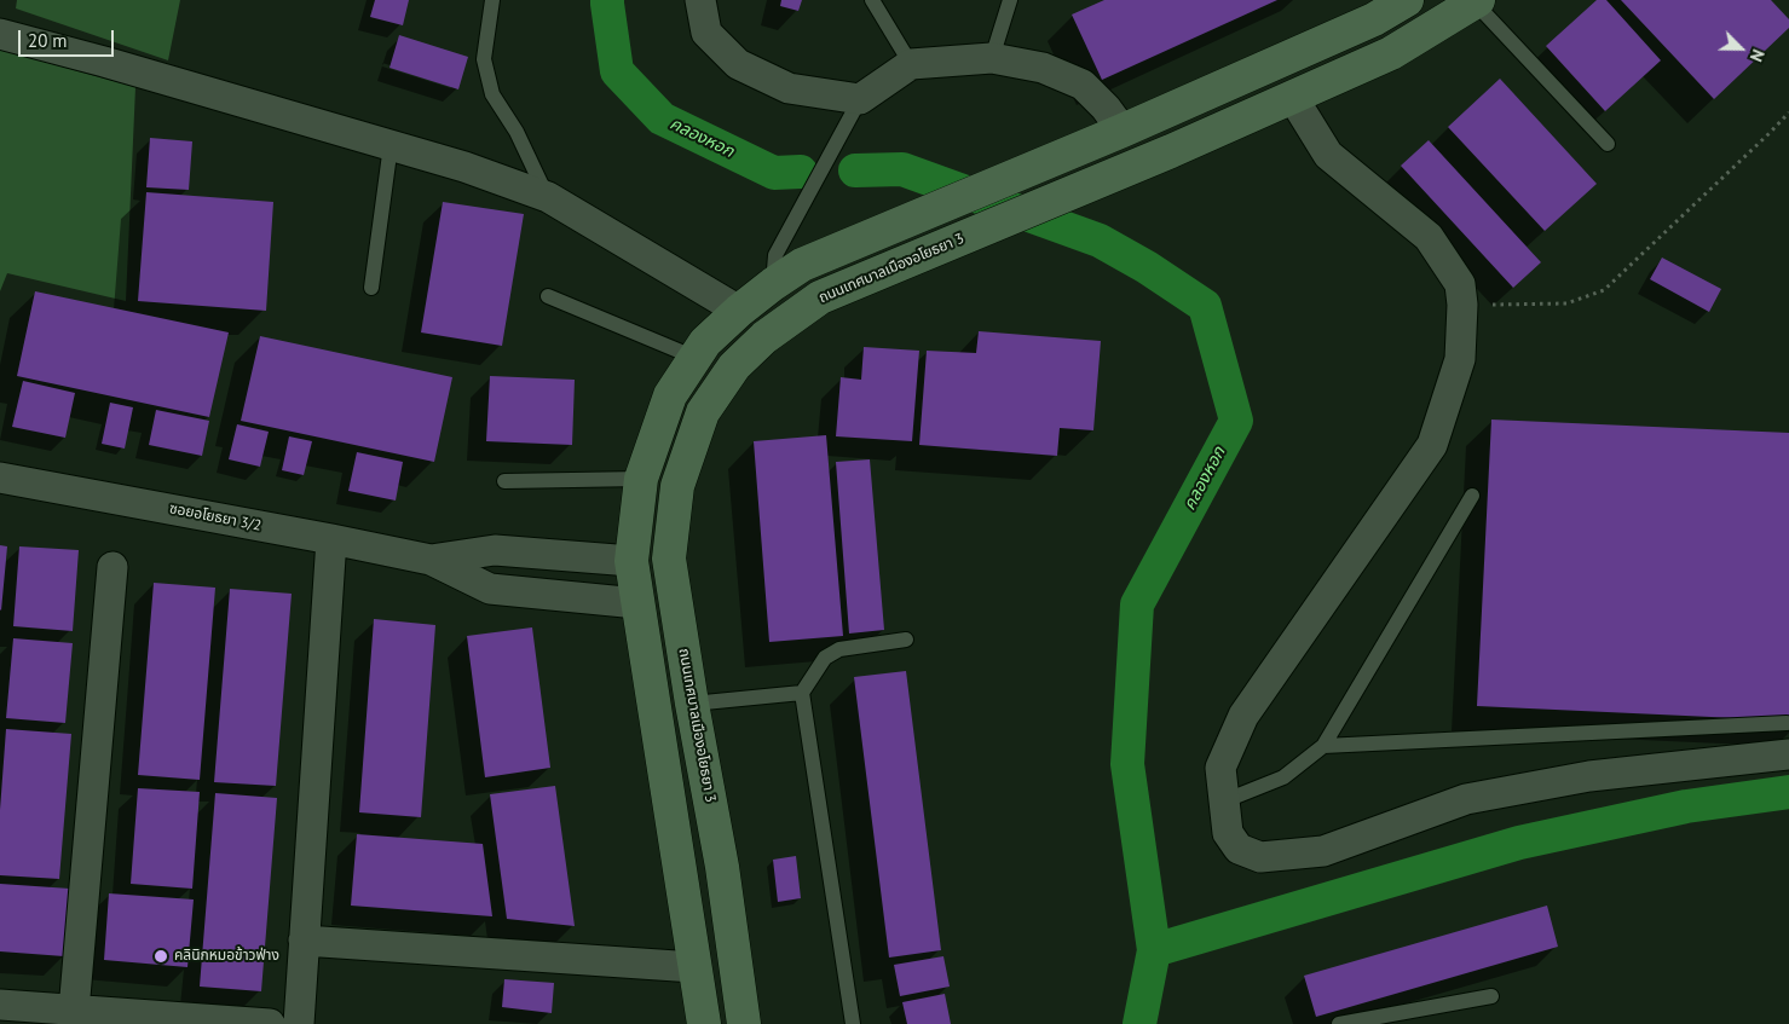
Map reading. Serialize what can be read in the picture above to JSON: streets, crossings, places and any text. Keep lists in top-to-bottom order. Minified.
{"streets":{"street":["ถนนเทศบาลเมืองอโยธยา 3","ซอยอโยธยา 3/2"]},"water":["คลองหอก"],"places":["คลินิกหมอข้าวฟ่าง"],"scale_bar":"20 m","north":"bottom right"}
